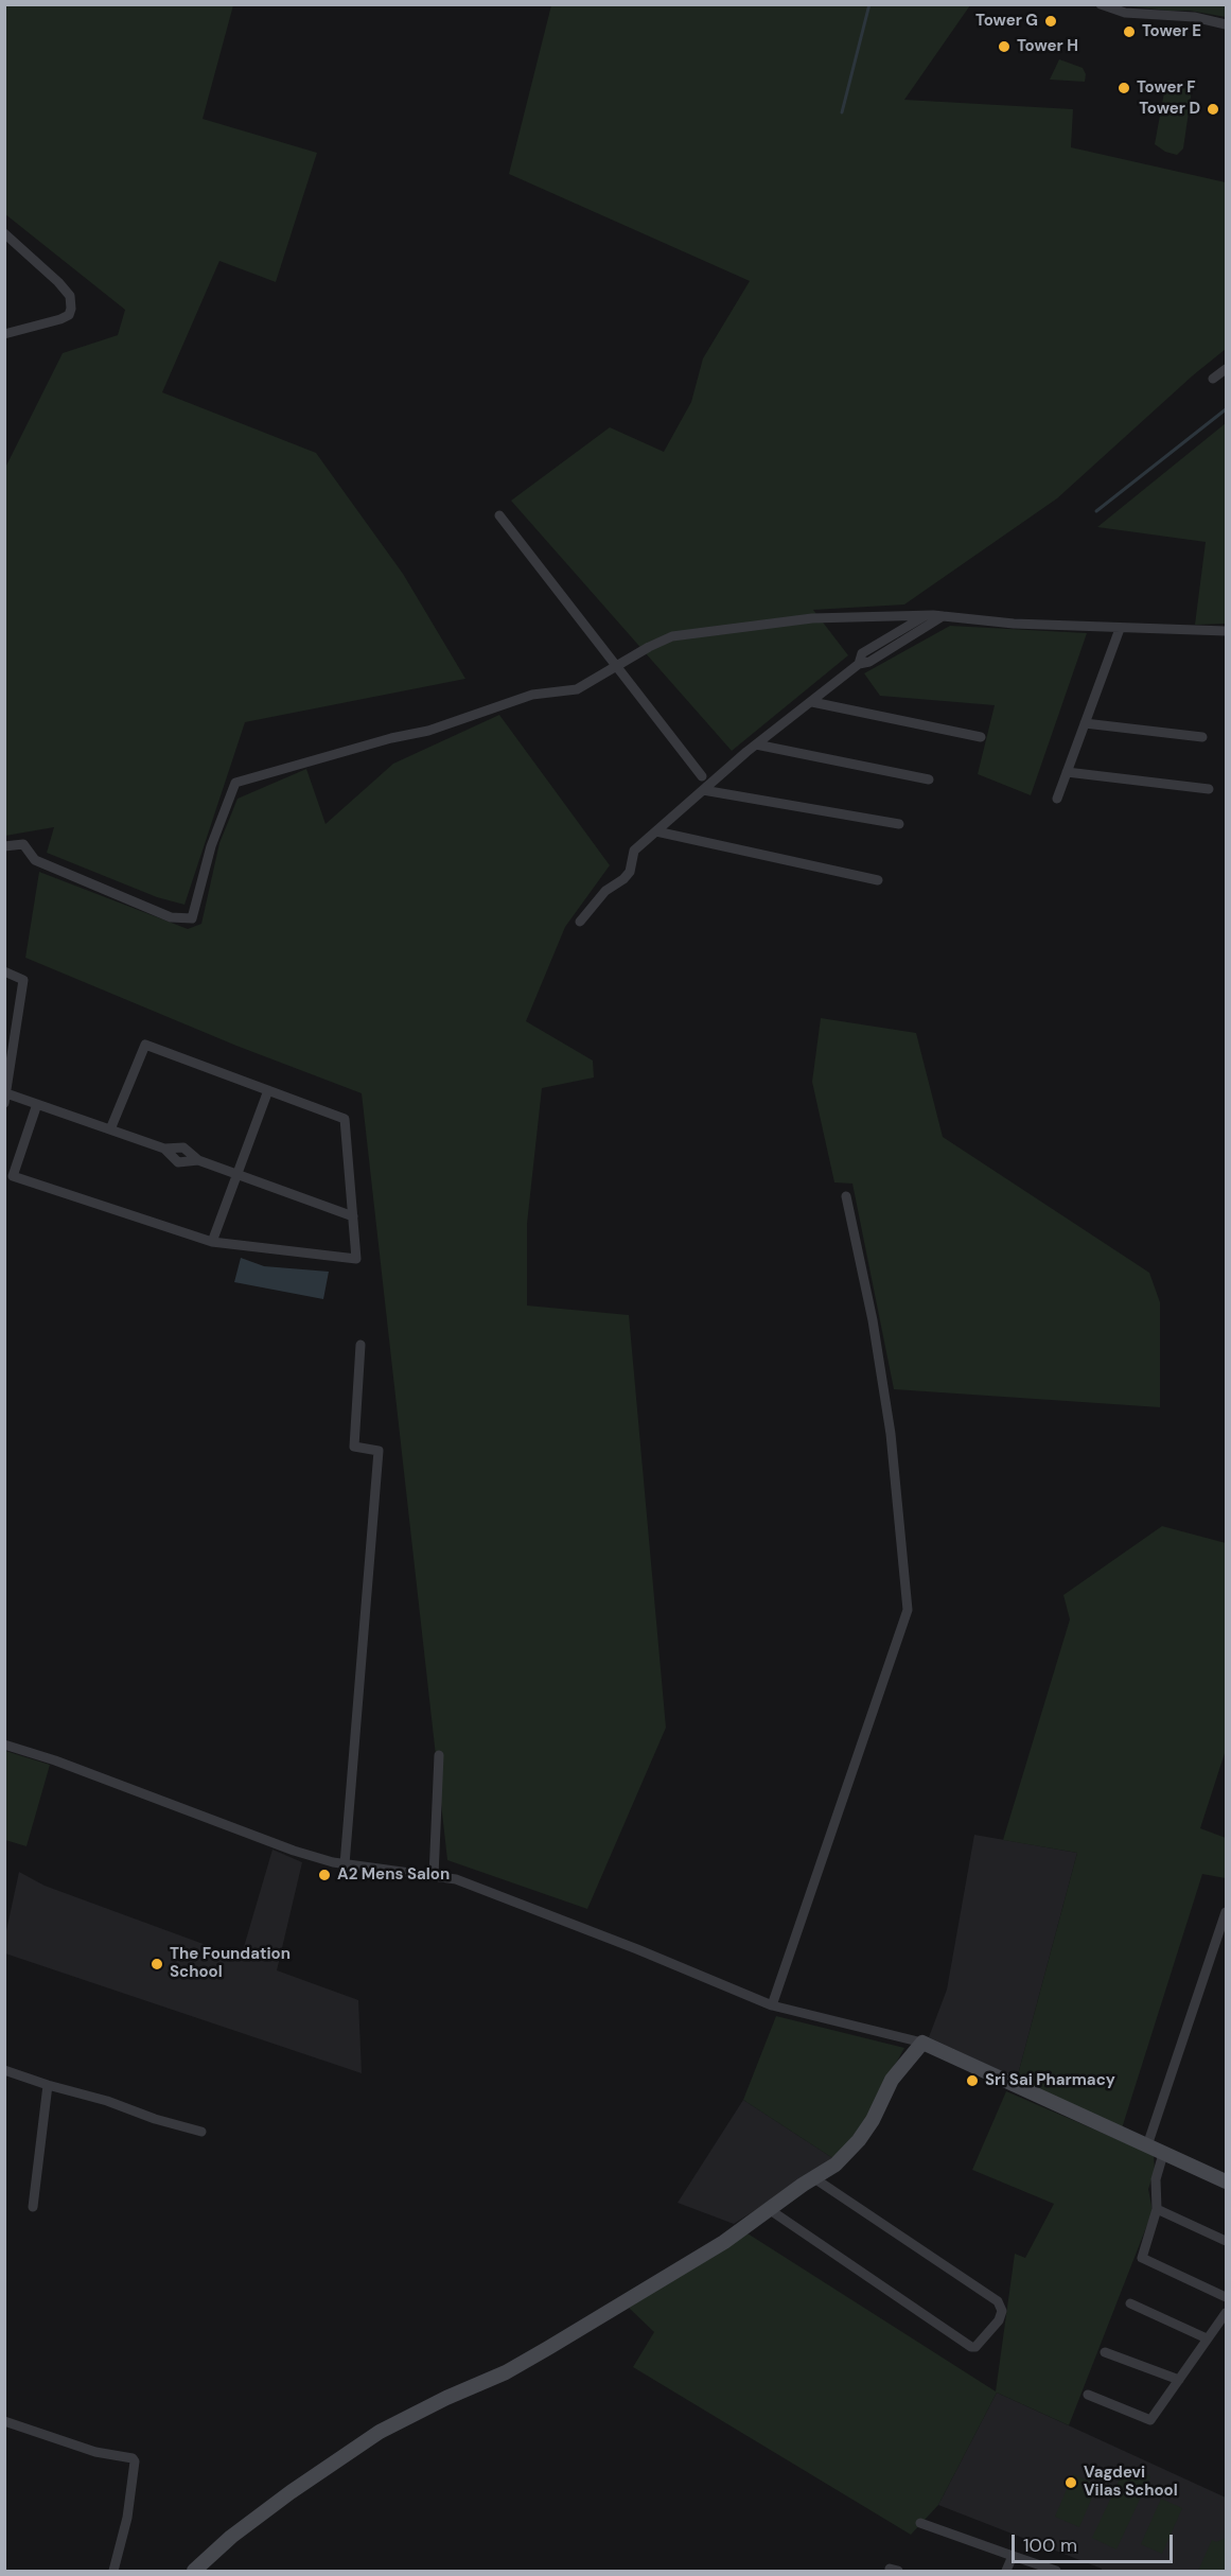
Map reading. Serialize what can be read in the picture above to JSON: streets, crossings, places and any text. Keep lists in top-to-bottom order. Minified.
{"places":["Tower G","Tower E","Tower H","Tower F","Tower D","A2 Mens Salon","The Foundation School","Sri Sai Pharmacy","Vagdevi Vilas School"],"scale_bar":"100 m"}
